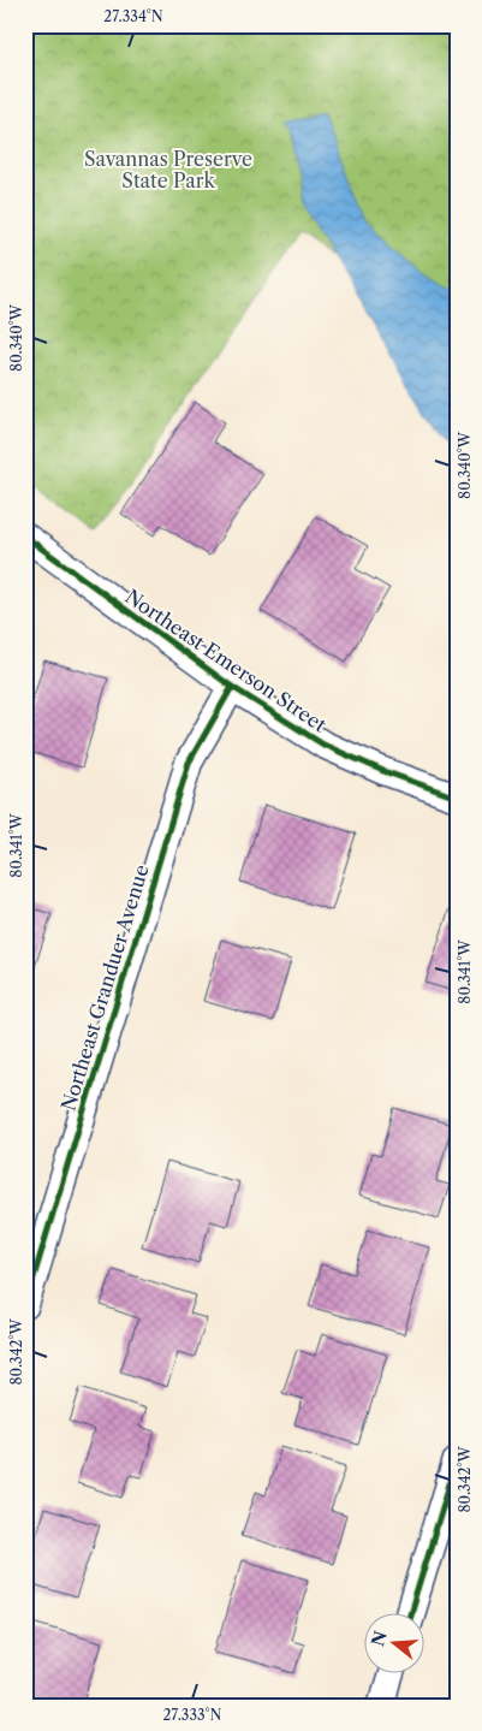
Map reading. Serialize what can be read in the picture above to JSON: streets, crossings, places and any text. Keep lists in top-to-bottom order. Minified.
{"streets":{"street":["Northeast Emerson Street","Northeast Granduer Avenue"]},"crossings":[["Northeast Emerson Street","Northeast Granduer Avenue"]],"parks":["Savannas Preserve State Park"],"north":"left","coordinates":["27.334°N","80.340°W","80.341°W","80.342°W","27.333°N"]}
